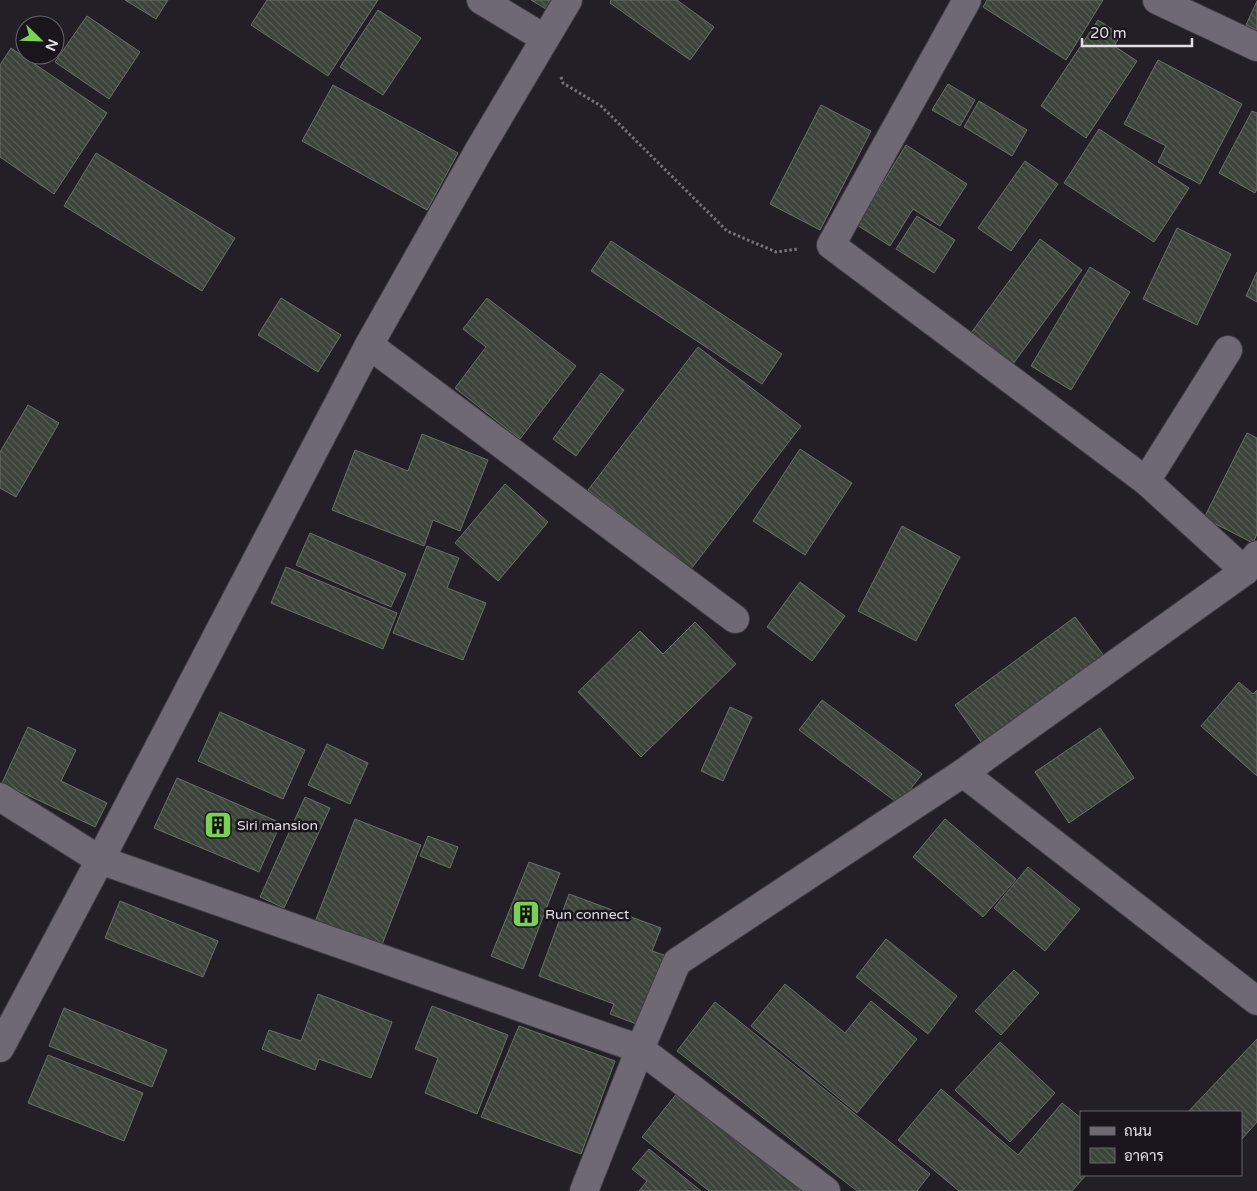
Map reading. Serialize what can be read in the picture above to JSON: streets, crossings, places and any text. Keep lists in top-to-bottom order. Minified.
{"places":{"building":["Siri mansion","Run connect"]},"legend":["ถนน","อาคาร"],"scale_bar":"20 m","north":"bottom right"}
